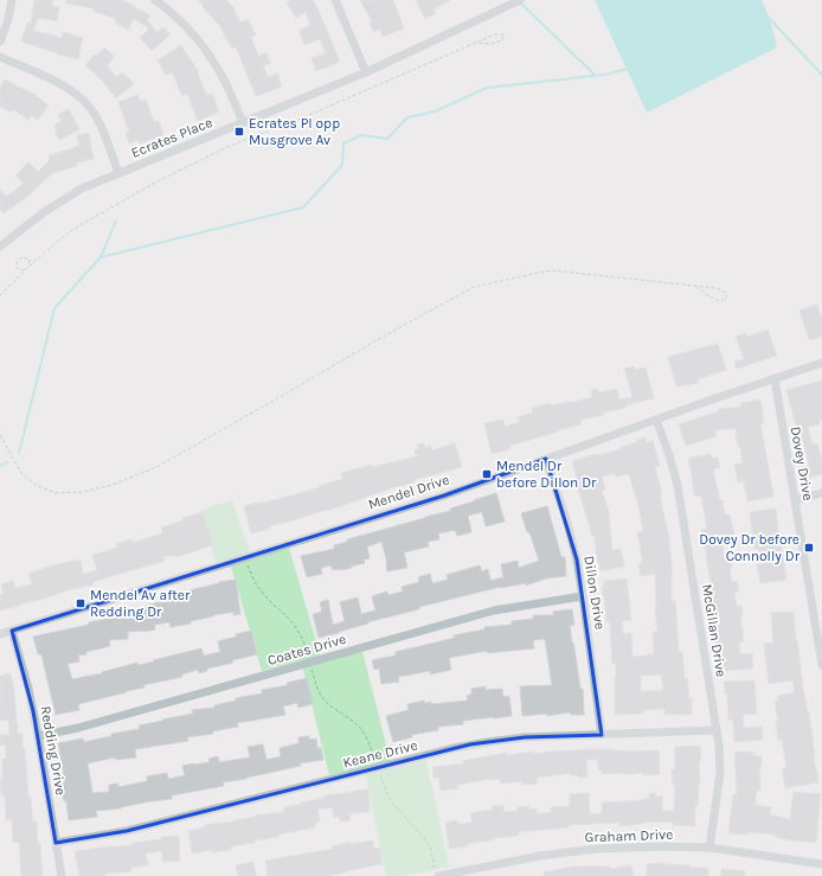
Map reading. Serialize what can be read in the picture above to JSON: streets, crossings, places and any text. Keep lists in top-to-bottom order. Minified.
{"streets":{"street":["Ecrates Place","Dovey Drive","Mendel Drive","Dillon Drive","McGillan Drive","Coates Drive","Redding Drive","Keane Drive","Graham Drive"]},"crossings":[["Dovey Drive","Mendel Drive"],["Mendel Drive","Dillon Drive"],["Mendel Drive","McGillan Drive"],["Mendel Drive","Redding Drive"],["Dillon Drive","Coates Drive"],["Dillon Drive","Keane Drive"],["McGillan Drive","Keane Drive"],["McGillan Drive","Graham Drive"],["Coates Drive","Redding Drive"],["Redding Drive","Keane Drive"]],"places":{"transit":["Ecrates Pl opp Musgrove Av","Mendel Dr before Dillon Dr","Dovey Dr before Connolly Dr","Mendel Av after Redding Dr"]}}
